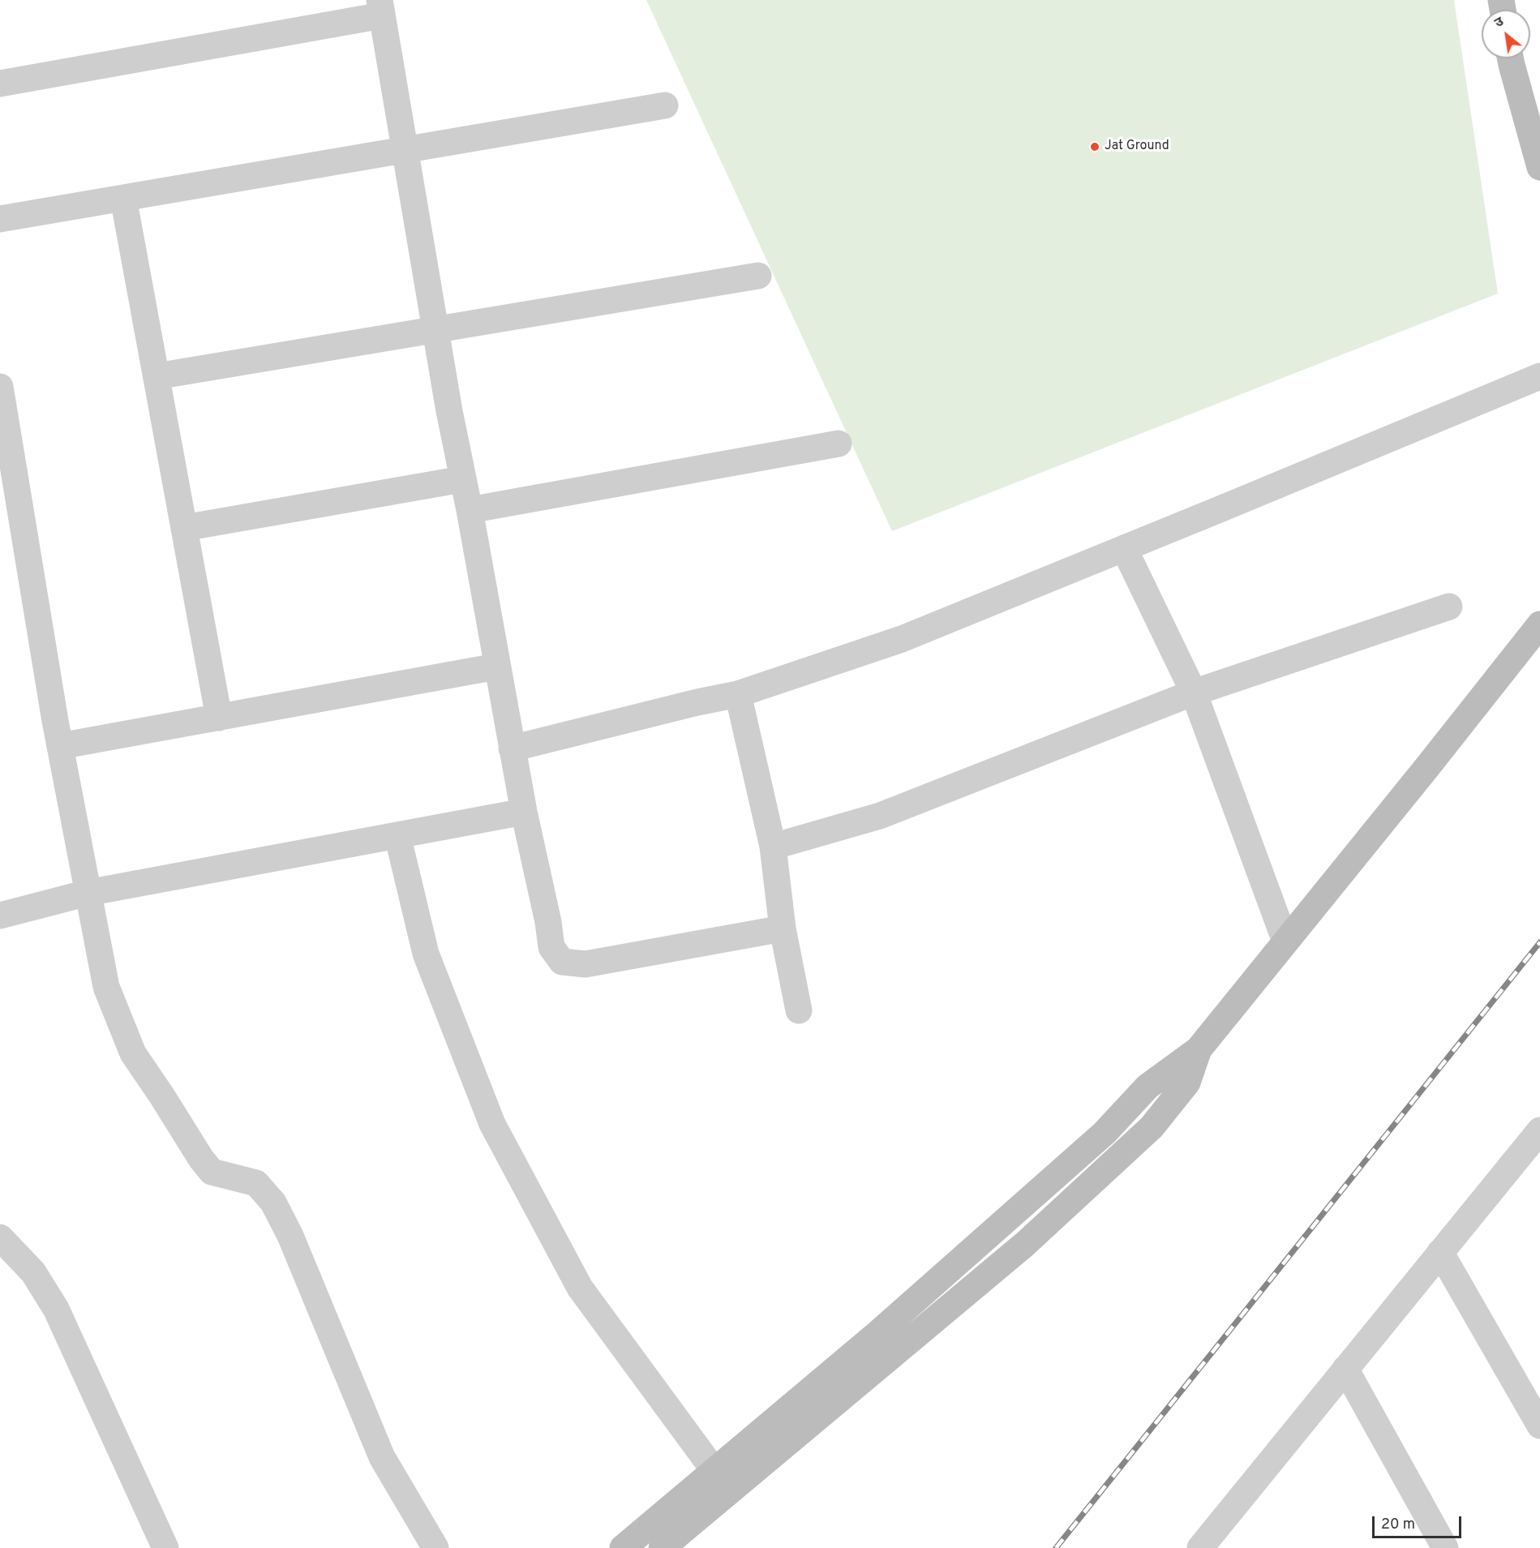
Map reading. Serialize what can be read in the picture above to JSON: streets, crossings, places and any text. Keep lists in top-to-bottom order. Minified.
{"places":["Jat Ground"],"scale_bar":"20 m","north":"top left"}
